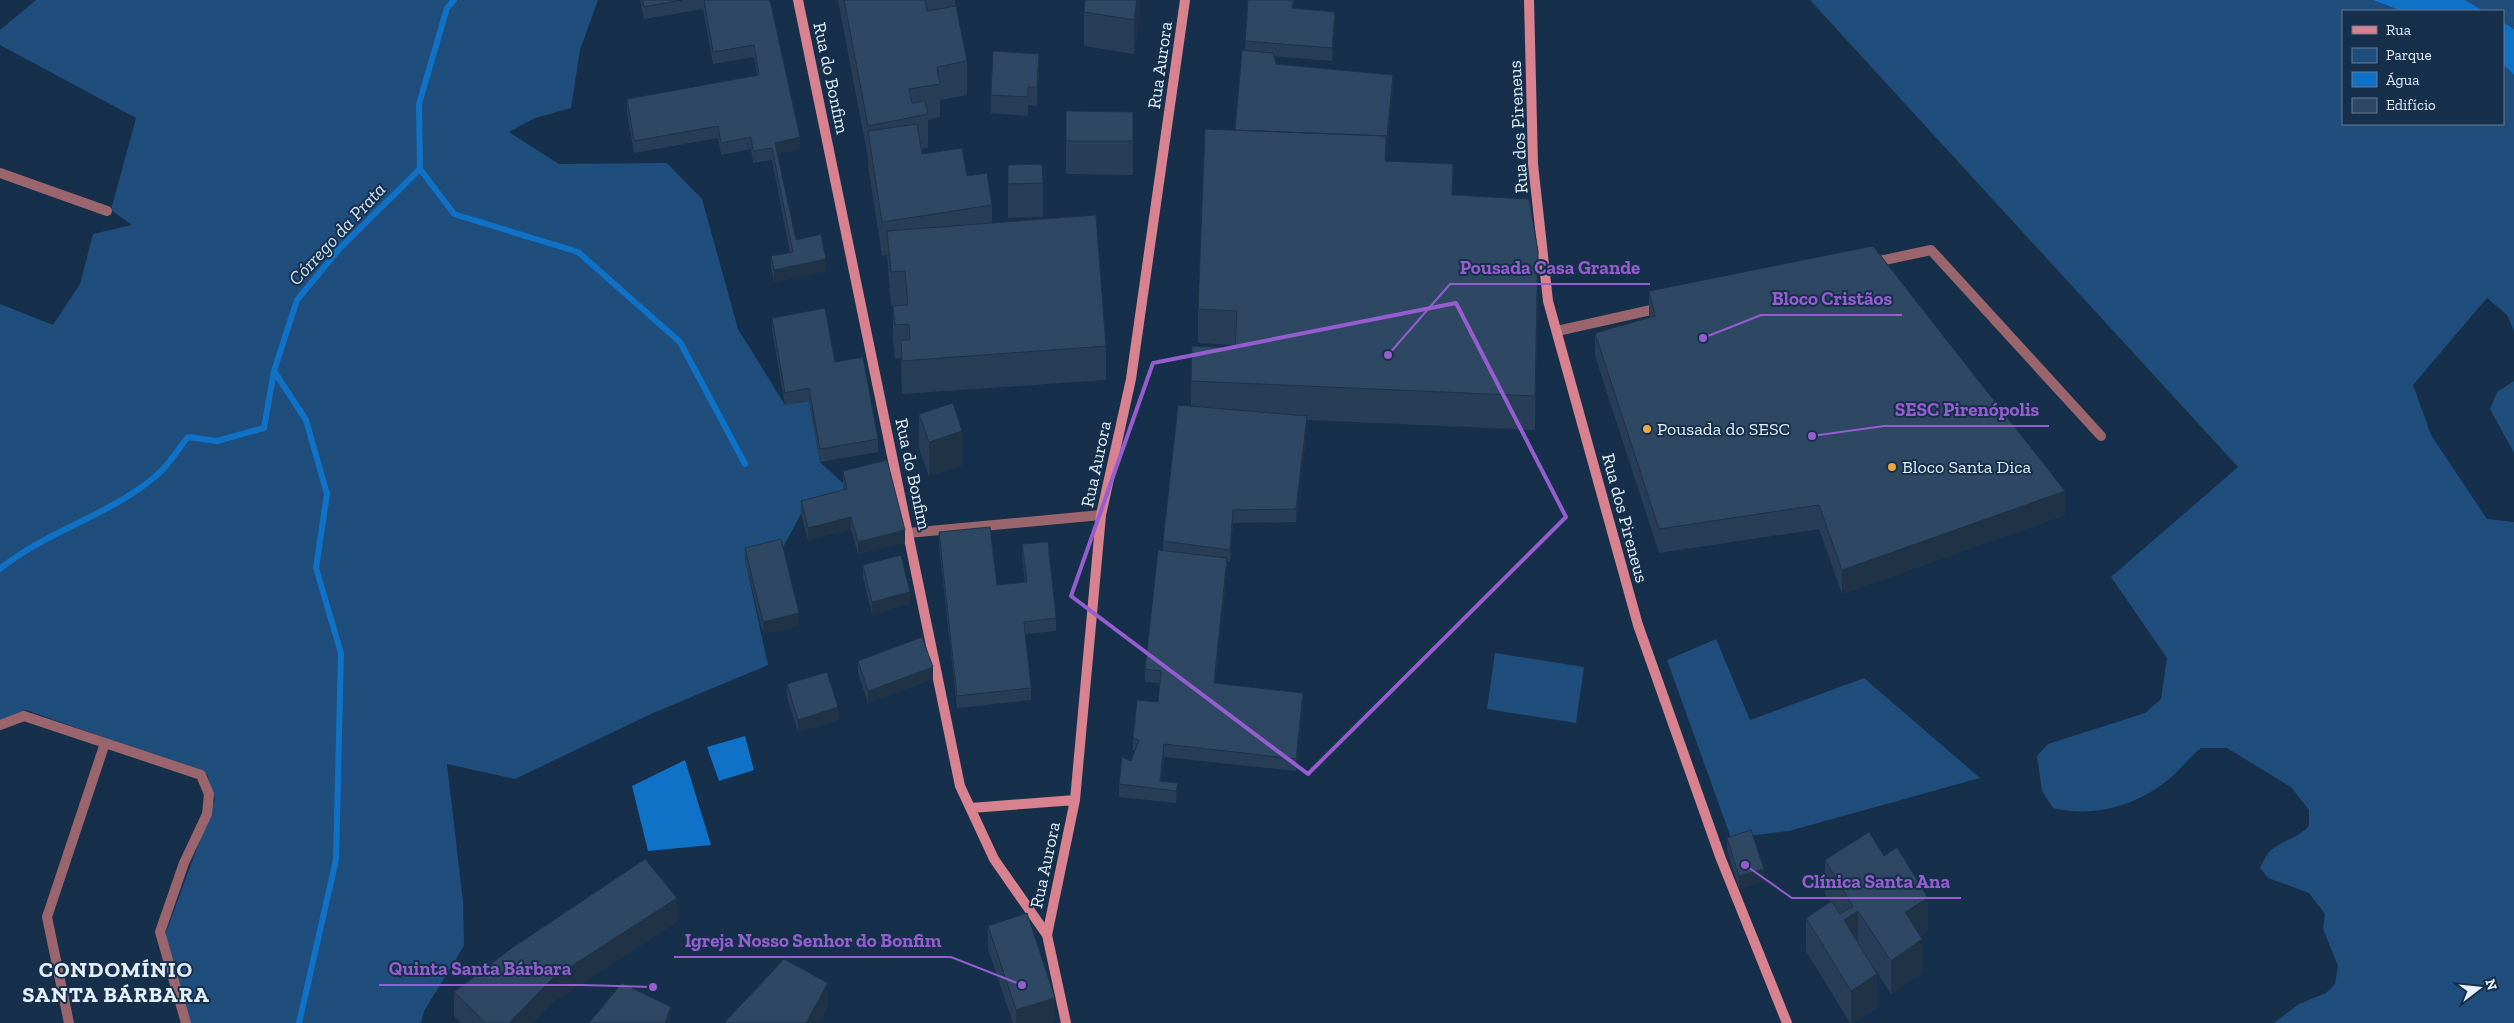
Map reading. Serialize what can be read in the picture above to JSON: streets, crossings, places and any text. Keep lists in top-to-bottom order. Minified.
{"streets":{"main road":["Rua Aurora","Rua do Bonfim","Rua dos Pireneus"]},"crossings":[["Rua Aurora","Rua do Bonfim"]],"districts":["CONDOMÍNIO SANTA BÁRBARA"],"water":["Córrego da Prata"],"places":["Bloco Cristãos","Pousada Casa Grande","Pousada do SESC","SESC Pirenópolis","Bloco Santa Dica","Clínica Santa Ana","Igreja Nosso Senhor do Bonfim","Quinta Santa Bárbara"],"legend":["Rua","Parque","Água","Edifício"],"north":"right"}
